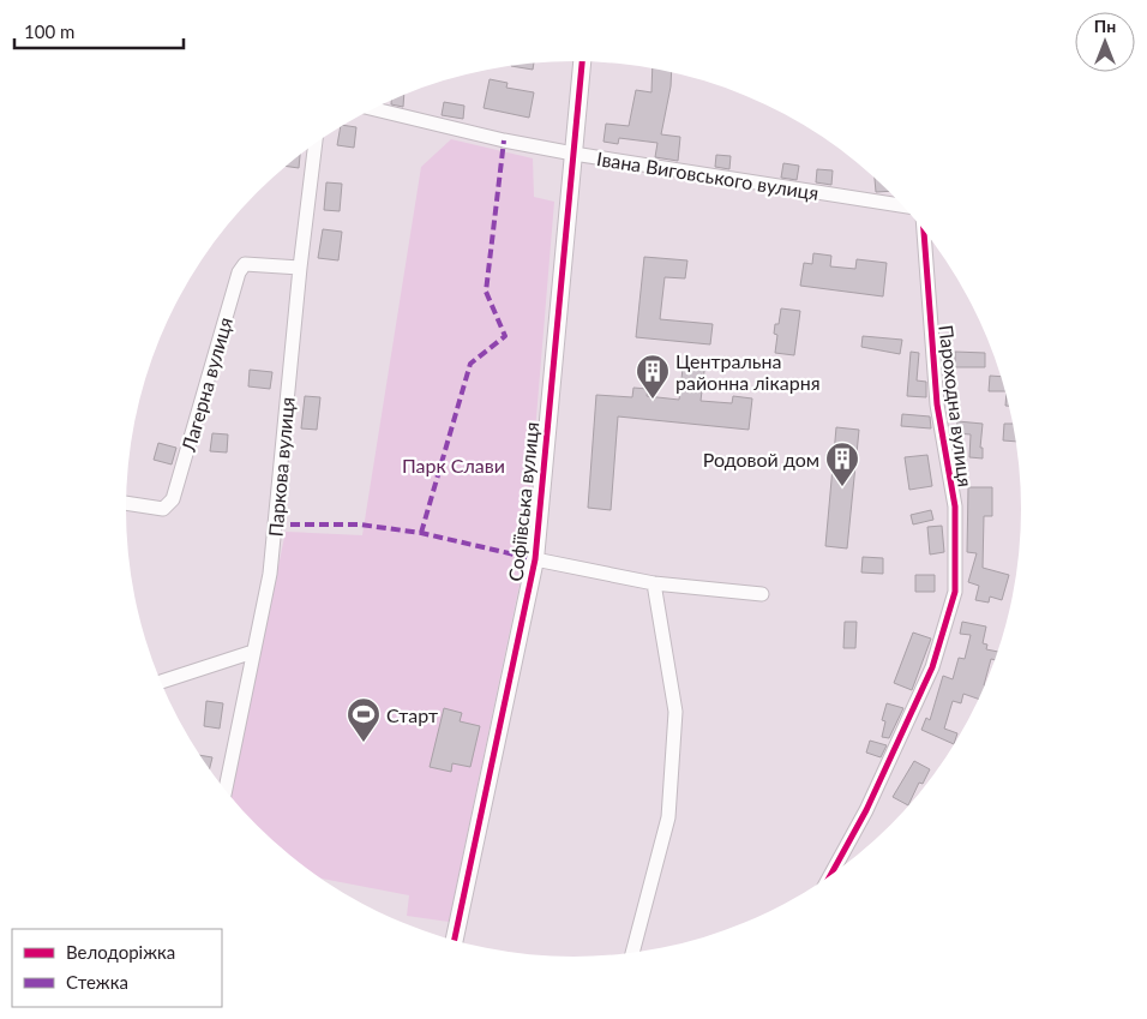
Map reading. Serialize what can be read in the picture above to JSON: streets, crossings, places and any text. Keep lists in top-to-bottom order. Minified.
{"streets":{"street":["Івана Виговського вулиця","Лагерна вулиця","Пароходна вулиця","Паркова вулиця","Софіївська вулиця"]},"crossings":[["Івана Виговського вулиця","Софіївська вулиця"],["Лагерна вулиця","Паркова вулиця"]],"parks":["Парк Слави"],"places":{"building":["Центральна районна лікарня","Родовой дом"],"sports":["Старт"]},"legend":["Велодоріжка","Стежка"],"scale_bar":"100 m","north":"top"}
